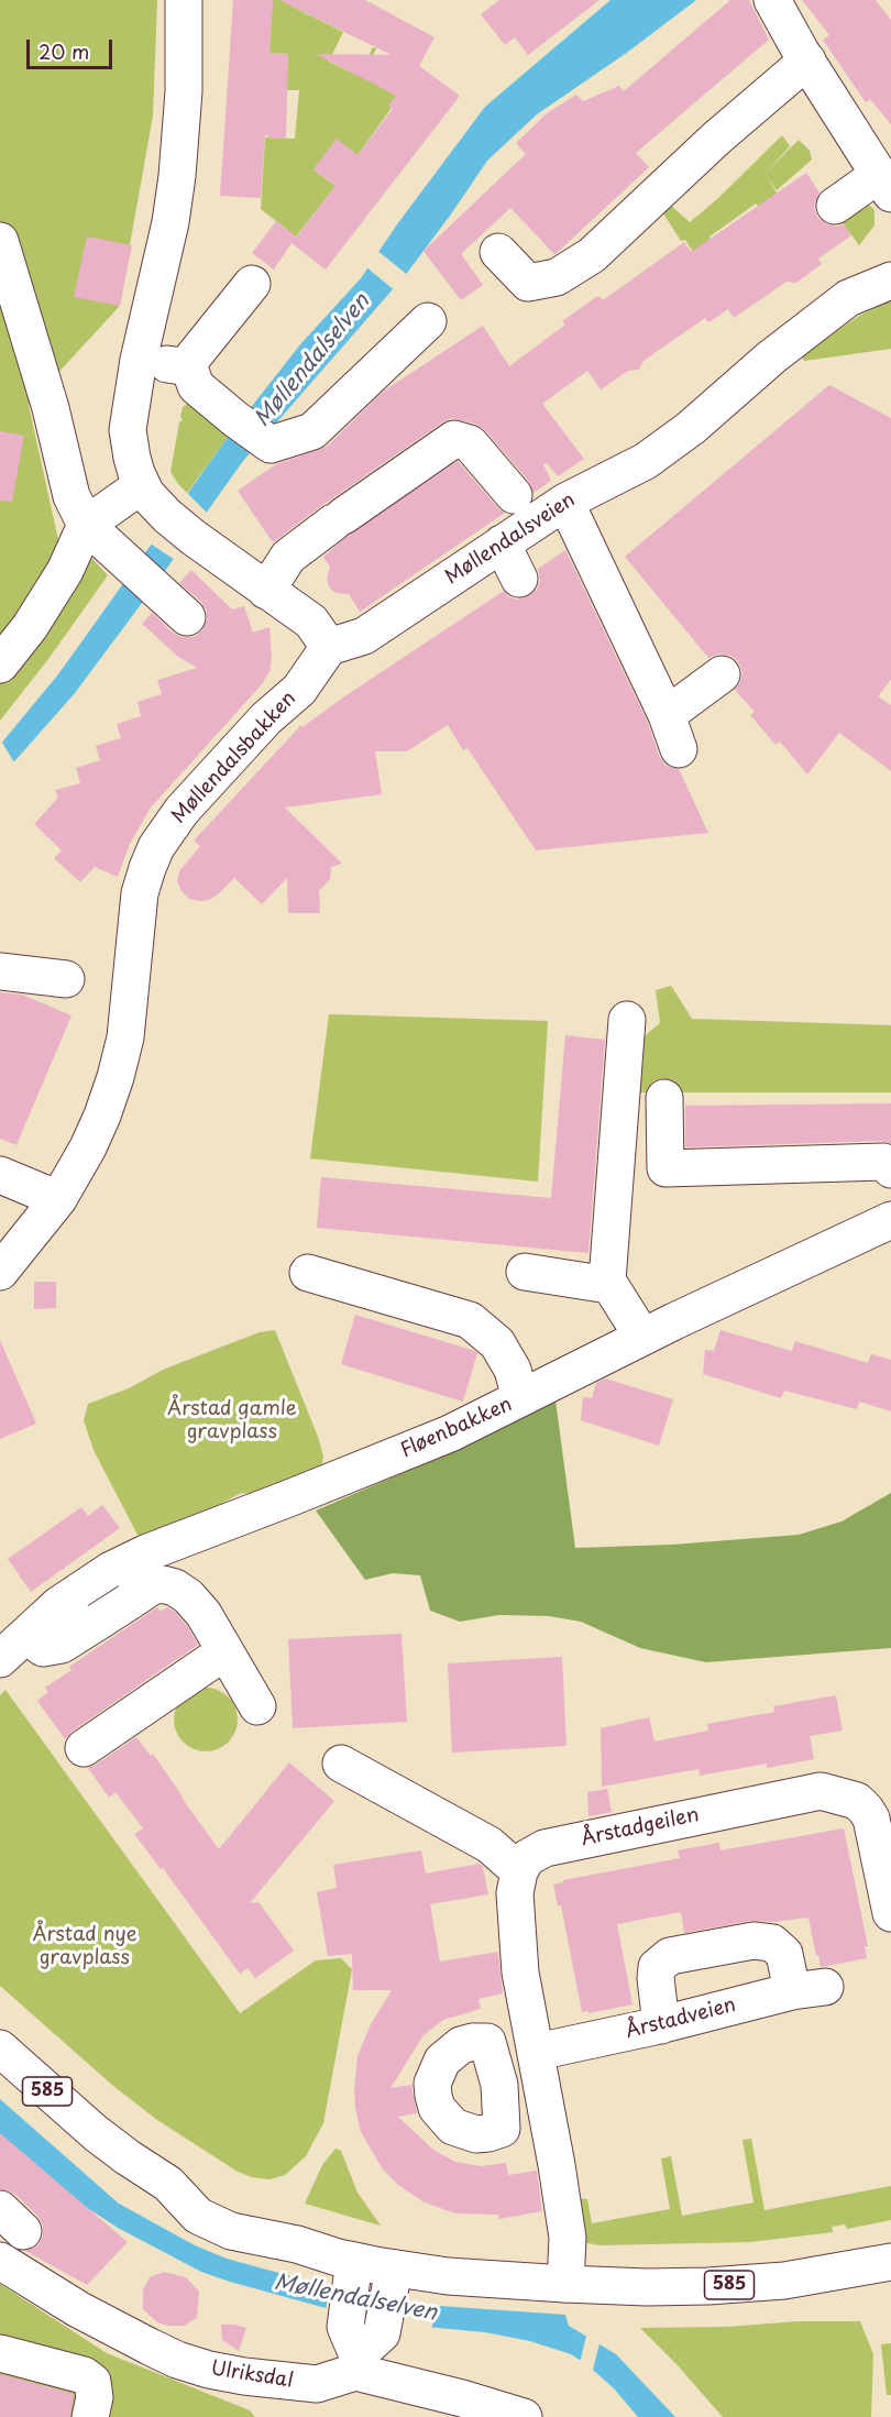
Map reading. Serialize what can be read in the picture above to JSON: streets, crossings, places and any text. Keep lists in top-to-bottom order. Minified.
{"streets":{"street":["Møllendalsveien","Møllendalsbakken","Fløenbakken","Årstadgeilen","Årstadveien","585","Ulriksdal"]},"crossings":[["Møllendalsveien","Møllendalsbakken"]],"water":["Møllendalselven"],"parks":["Årstad gamle gravplass","Årstad nye gravplass"],"scale_bar":"20 m"}
